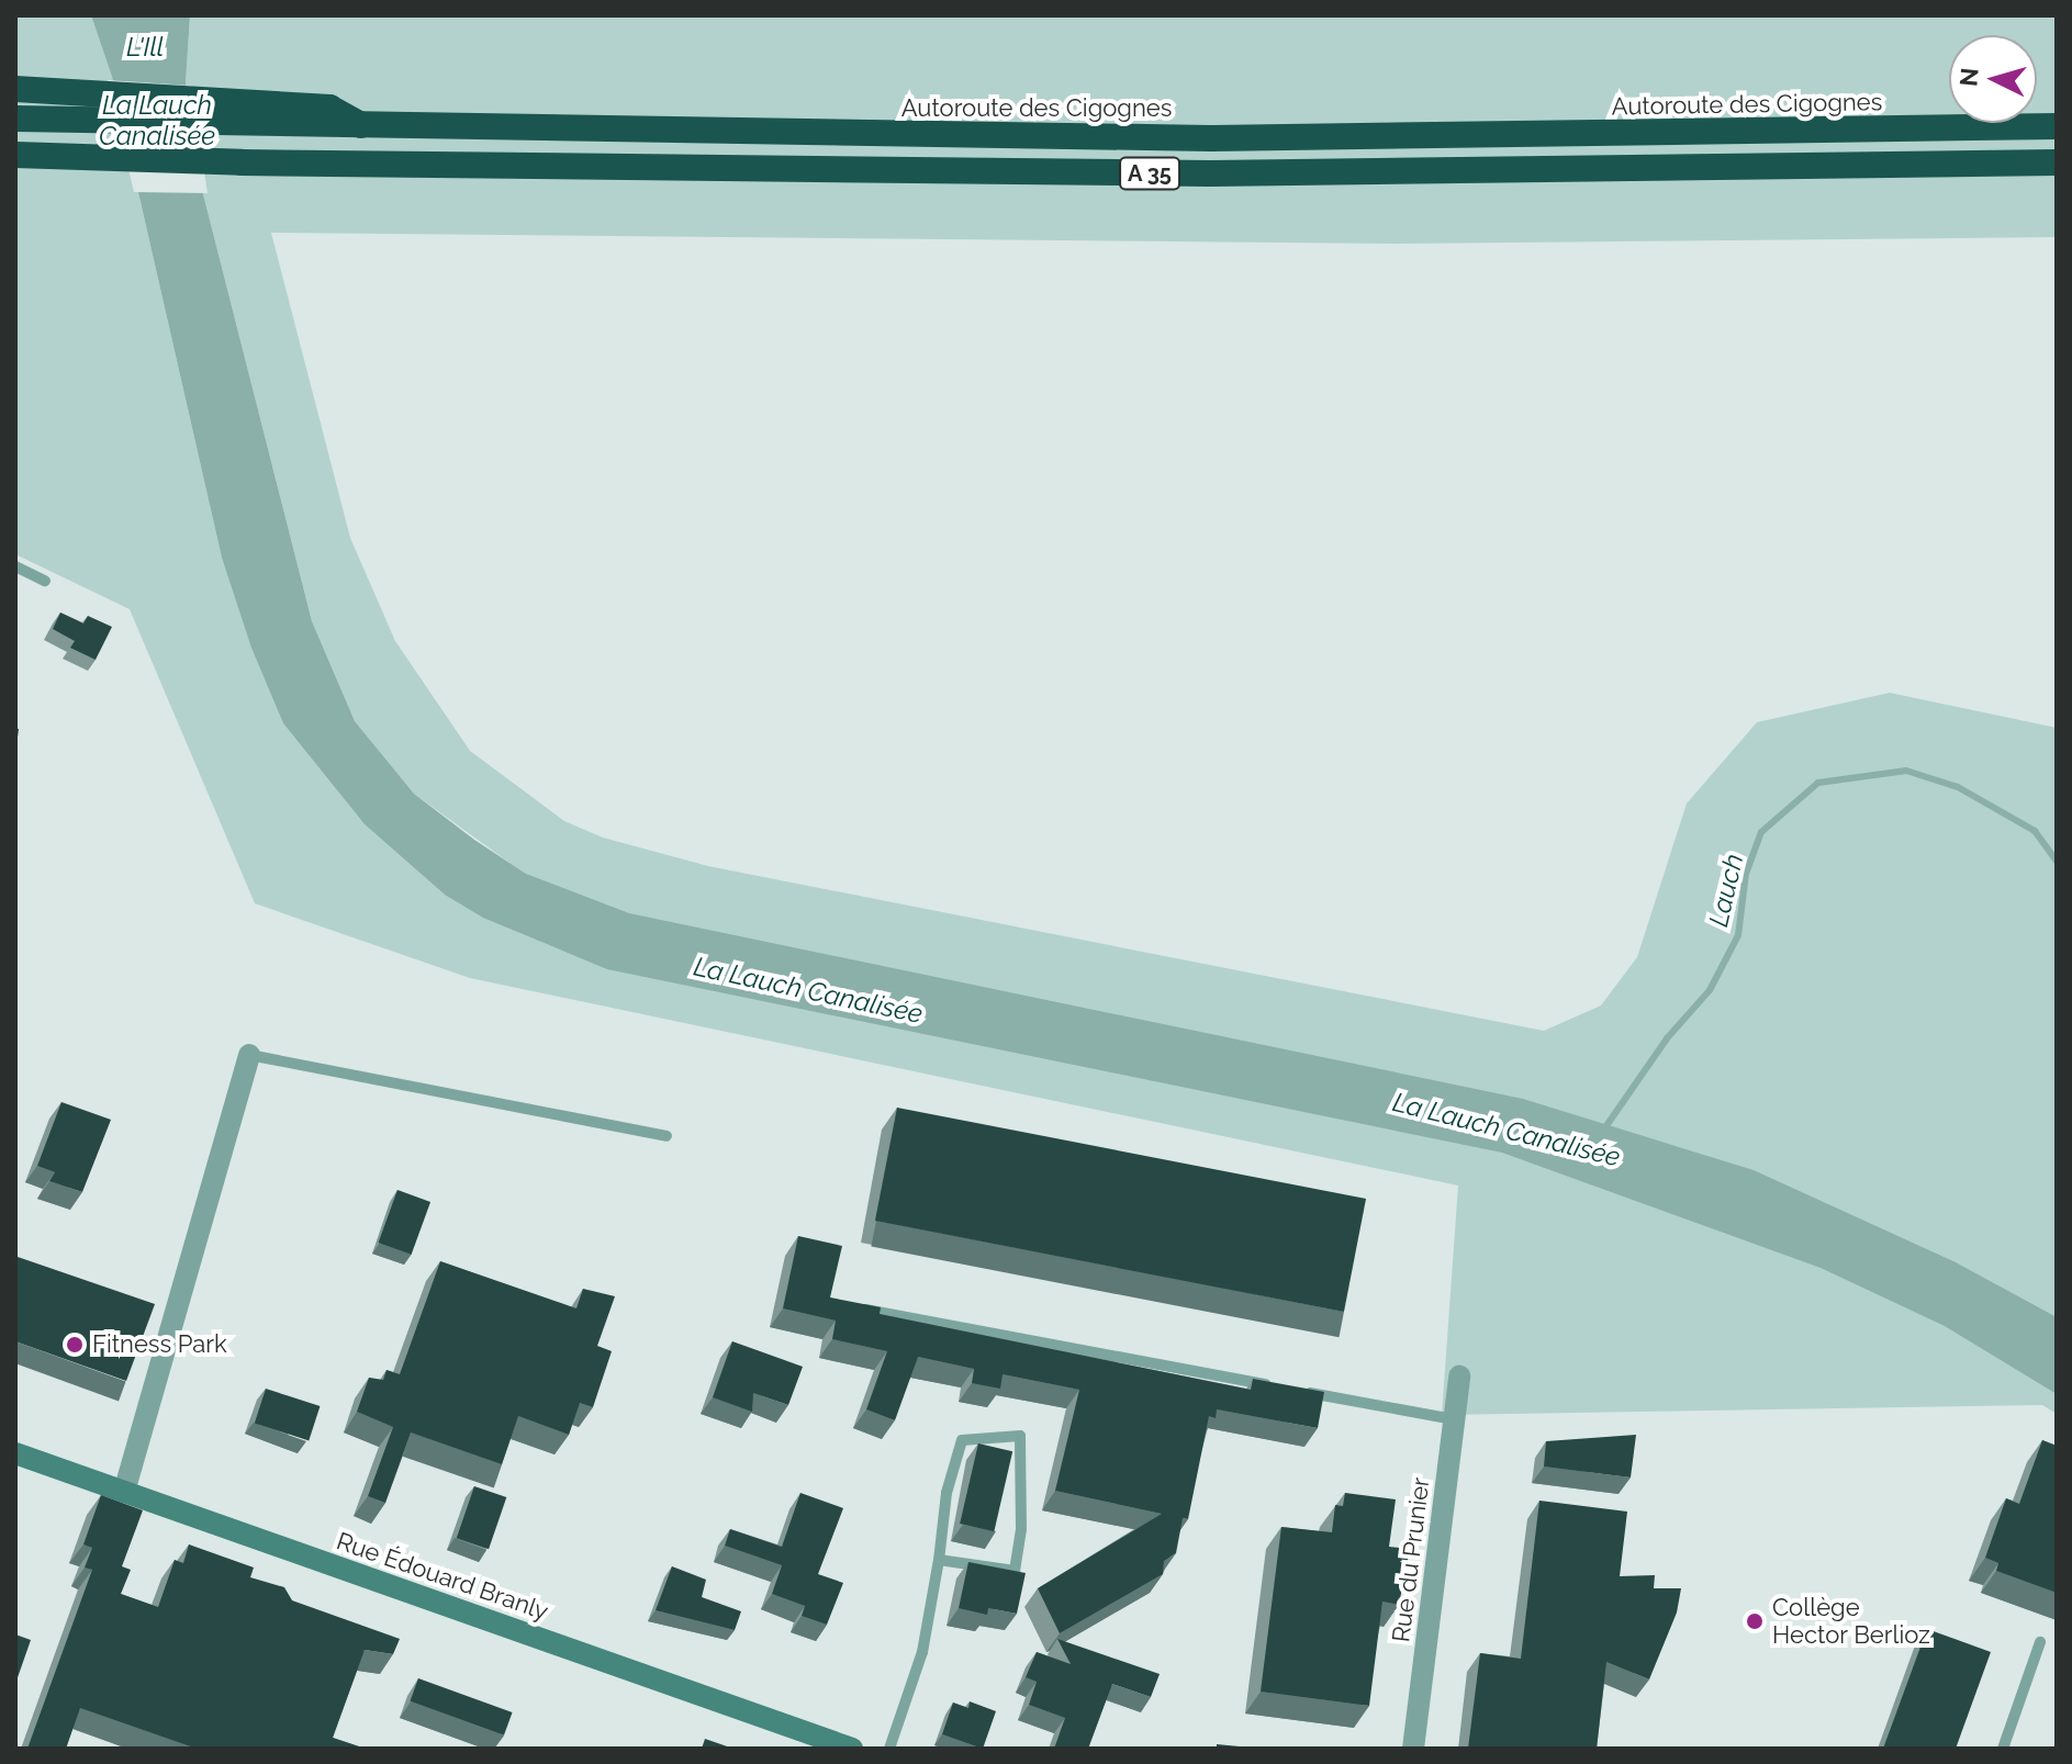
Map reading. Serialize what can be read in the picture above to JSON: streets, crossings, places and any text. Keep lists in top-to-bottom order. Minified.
{"streets":{"highway":["Autoroute des Cigognes","A 35"],"street":["Rue du Prunier","Rue Édouard Branly"]},"water":["L'Ill","La Lauch Canalisée","Lauch"],"places":["Fitness Park","Collège Hector Berlioz"],"north":"left"}
